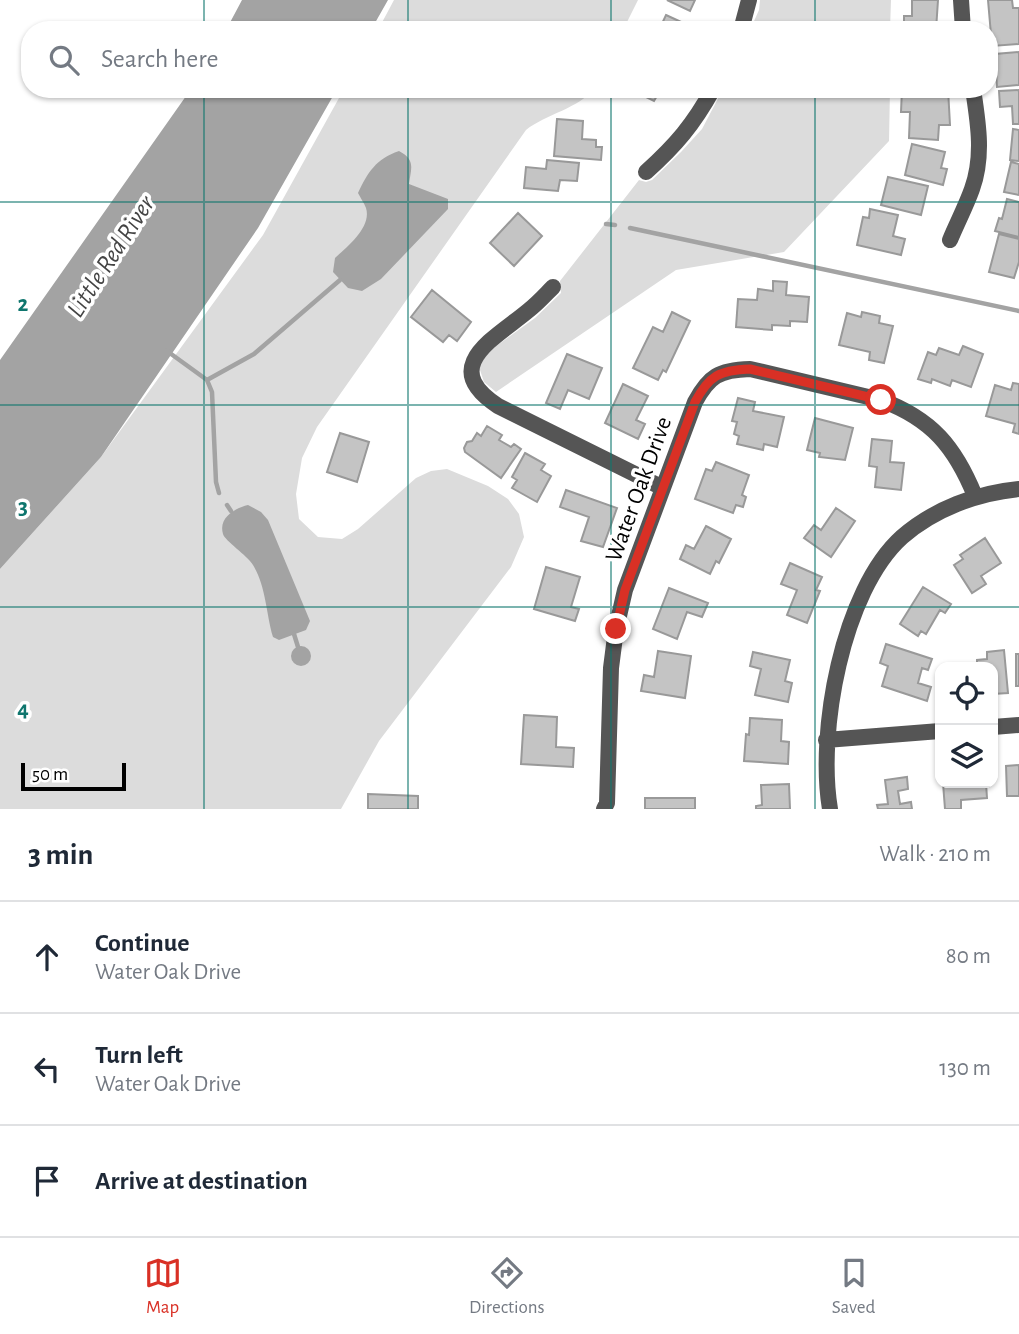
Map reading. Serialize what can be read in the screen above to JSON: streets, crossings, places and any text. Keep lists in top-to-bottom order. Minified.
{"streets":{"street":["Water Oak Drive"]},"water":["Little Red River"],"scale_bar":"50 m","page":{"search":"Search here","scale":"50 m","heading":["3 min","Walk · 210 m"],"list":[["Continue","Water Oak Drive","80 m"],["Turn left","Water Oak Drive","130 m"],"Arrive at destination"],"nav":["Map","Directions","Saved"]},"grid":{"rows":["2","3","4"]}}
